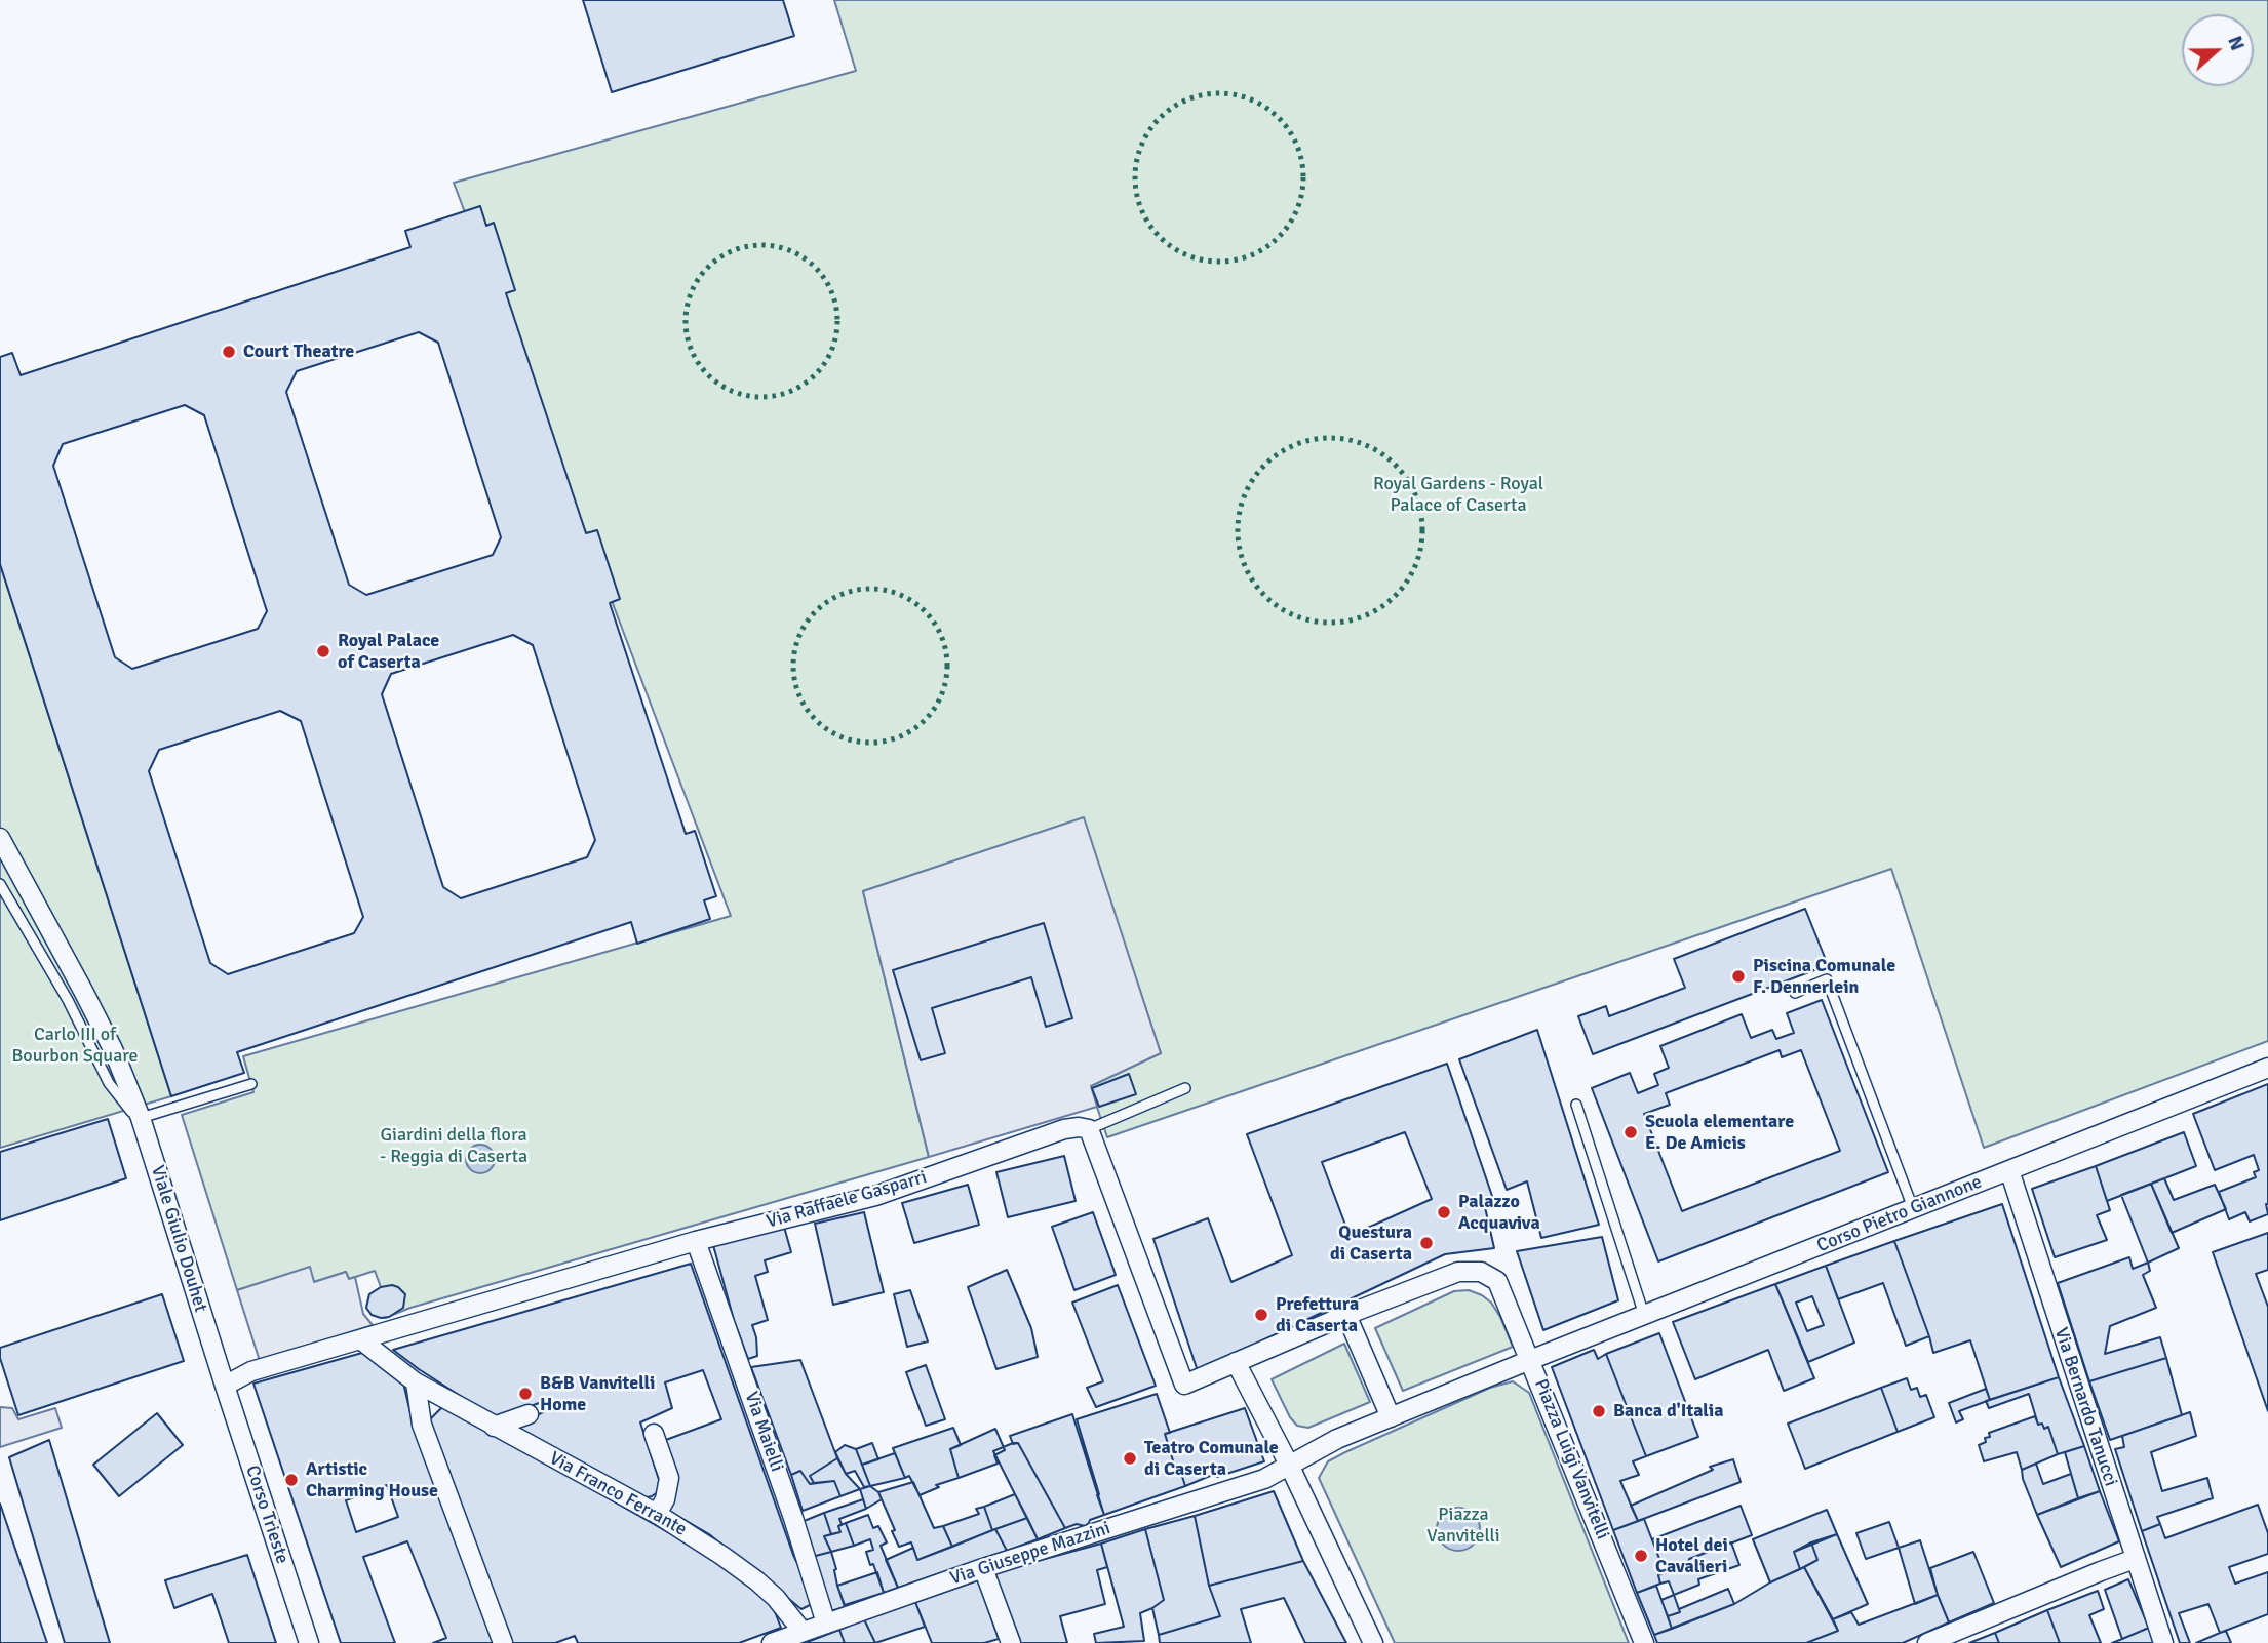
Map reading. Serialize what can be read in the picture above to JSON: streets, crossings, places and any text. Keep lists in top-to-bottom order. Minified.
{"streets":{"street":["Via Raffaele Gasparri","Corso Pietro Giannone","Viale Giulio Douhet","Via Bernardo Tanucci","Via Maielli","Piazza Luigi Vanvitelli","Via Franco Ferrante","Corso Trieste","Via Giuseppe Mazzini"]},"crossings":[["Via Raffaele Gasparri","Viale Giulio Douhet"],["Via Raffaele Gasparri","Via Maielli"],["Via Raffaele Gasparri","Via Franco Ferrante"],["Via Raffaele Gasparri","Corso Trieste"],["Corso Pietro Giannone","Via Bernardo Tanucci"],["Corso Pietro Giannone","Piazza Luigi Vanvitelli"],["Viale Giulio Douhet","Corso Trieste"],["Via Maielli","Via Giuseppe Mazzini"],["Piazza Luigi Vanvitelli","Via Giuseppe Mazzini"],["Via Franco Ferrante","Via Giuseppe Mazzini"]],"parks":["Royal Gardens - Royal Palace of Caserta","Carlo III of Bourbon Square","Giardini della flora - Reggia di Caserta","Piazza Vanvitelli"],"places":["Court Theatre","Royal Palace of Caserta","Piscina Comunale F. Dennerlein","Scuola elementare E. De Amicis","Palazzo Acquaviva","Questura di Caserta","Prefettura di Caserta","B&B Vanvitelli Home","Banca d'Italia","Teatro Comunale di Caserta","Artistic Charming House","Hotel dei Cavalieri"],"north":"right"}
